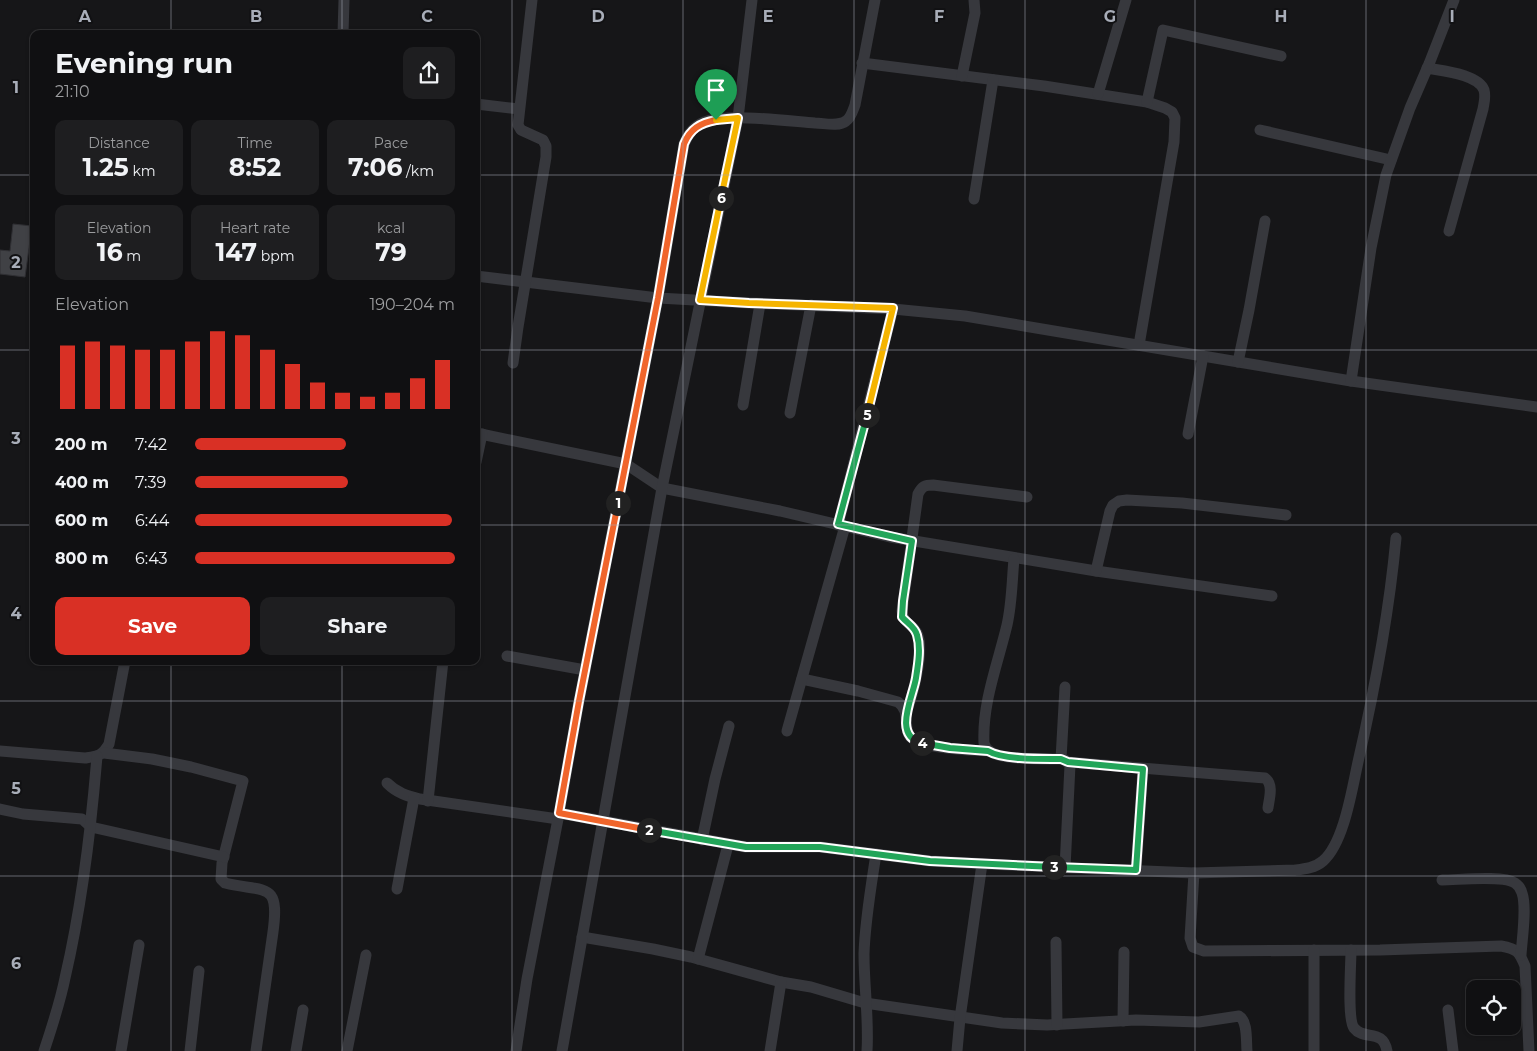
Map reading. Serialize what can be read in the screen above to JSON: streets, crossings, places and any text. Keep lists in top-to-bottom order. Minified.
{"page":{"heading":["Evening run","21:10"],"stats":[["Distance","1.25 km"],["Time","8:52"],["Pace","7:06 /km"],["Elevation","16 m"],["Heart rate","147 bpm"],["kcal","79"]],"pins":["6","5","1","4","2","3"],"chart":["Elevation","190–204 m"],"list":[{"name":"200 m","note":"7:42"},{"name":"400 m","note":"7:39"},{"name":"600 m","note":"6:44"},{"name":"800 m","note":"6:43"}],"buttons":["Save","Share"]},"grid":{"columns":["A","B","C","D","E","F","G","H","I"],"rows":["1","2","3","4","5","6"]}}
